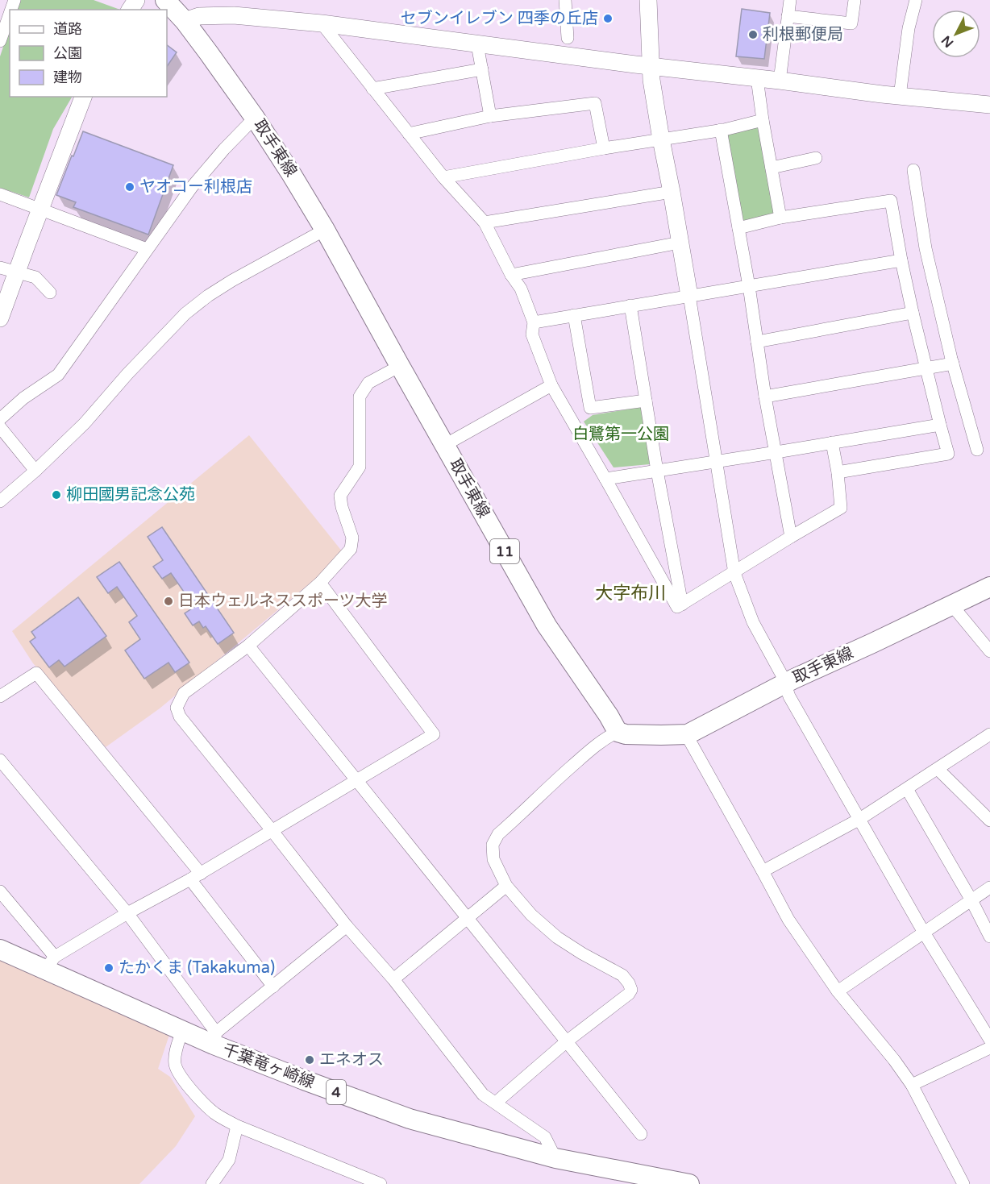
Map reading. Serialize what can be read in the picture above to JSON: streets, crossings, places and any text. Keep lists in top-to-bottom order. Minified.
{"streets":{"main road":["取手東線","11","千葉竜ヶ崎線","4"]},"districts":["大字布川"],"parks":["白鷺第一公園"],"places":["セブンイレブン 四季の丘店","利根郵便局","ヤオコー利根店","柳田國男記念公苑","日本ウェルネススポーツ大学","たかくま (Takakuma)","エネオス"],"legend":["道路","公園","建物"],"north":"bottom left"}
